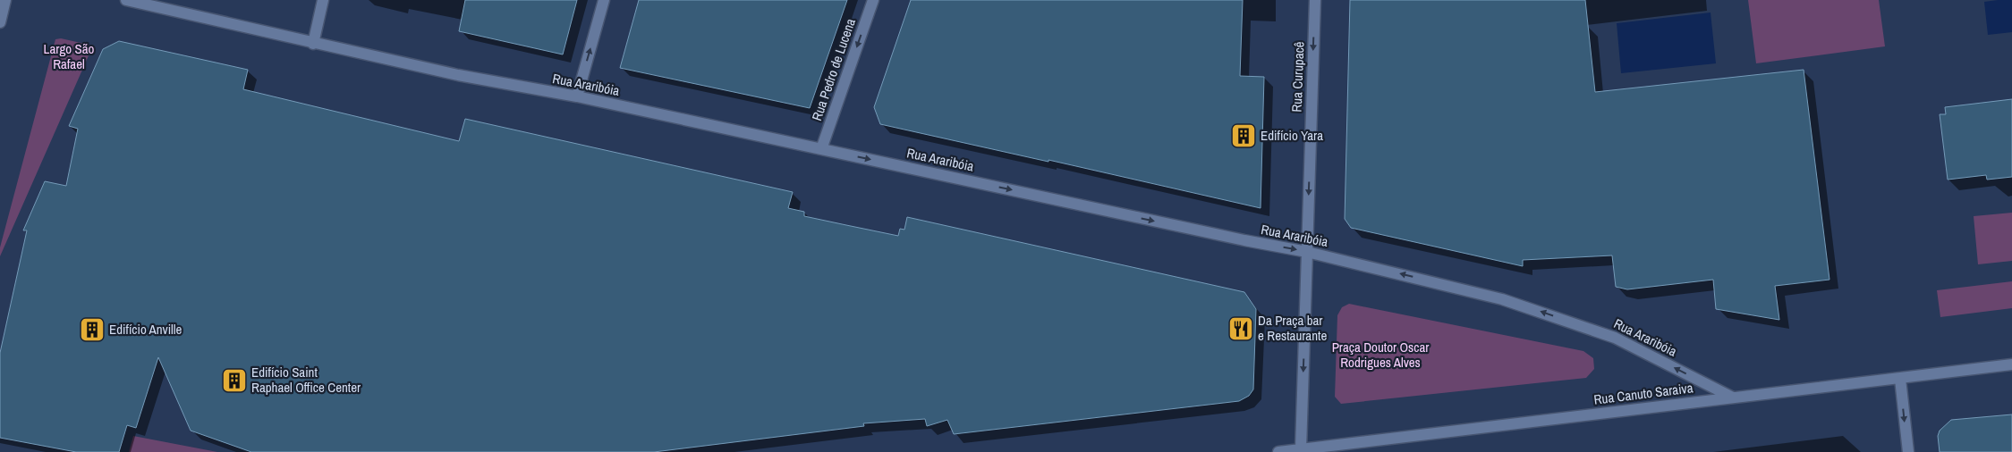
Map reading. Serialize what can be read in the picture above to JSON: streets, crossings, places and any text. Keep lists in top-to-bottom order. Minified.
{"streets":{"street":["Rua Pedro de Lucena","Rua Curupacê","Rua Araribóia","Rua Canuto Saraiva"]},"crossings":[["Rua Pedro de Lucena","Rua Araribóia"],["Rua Curupacê","Rua Araribóia"],["Rua Curupacê","Rua Canuto Saraiva"],["Rua Araribóia","Rua Canuto Saraiva"]],"one_way":["Rua Pedro de Lucena","Rua Curupacê"],"parks":["Largo São Rafael","Praça Doutor Oscar Rodrigues Alves"],"places":{"building":["Edifício Yara","Edifício Anville","Edifício Saint Raphael Office Center"],"restaurant":["Da Praça bar e Restaurante"]}}
